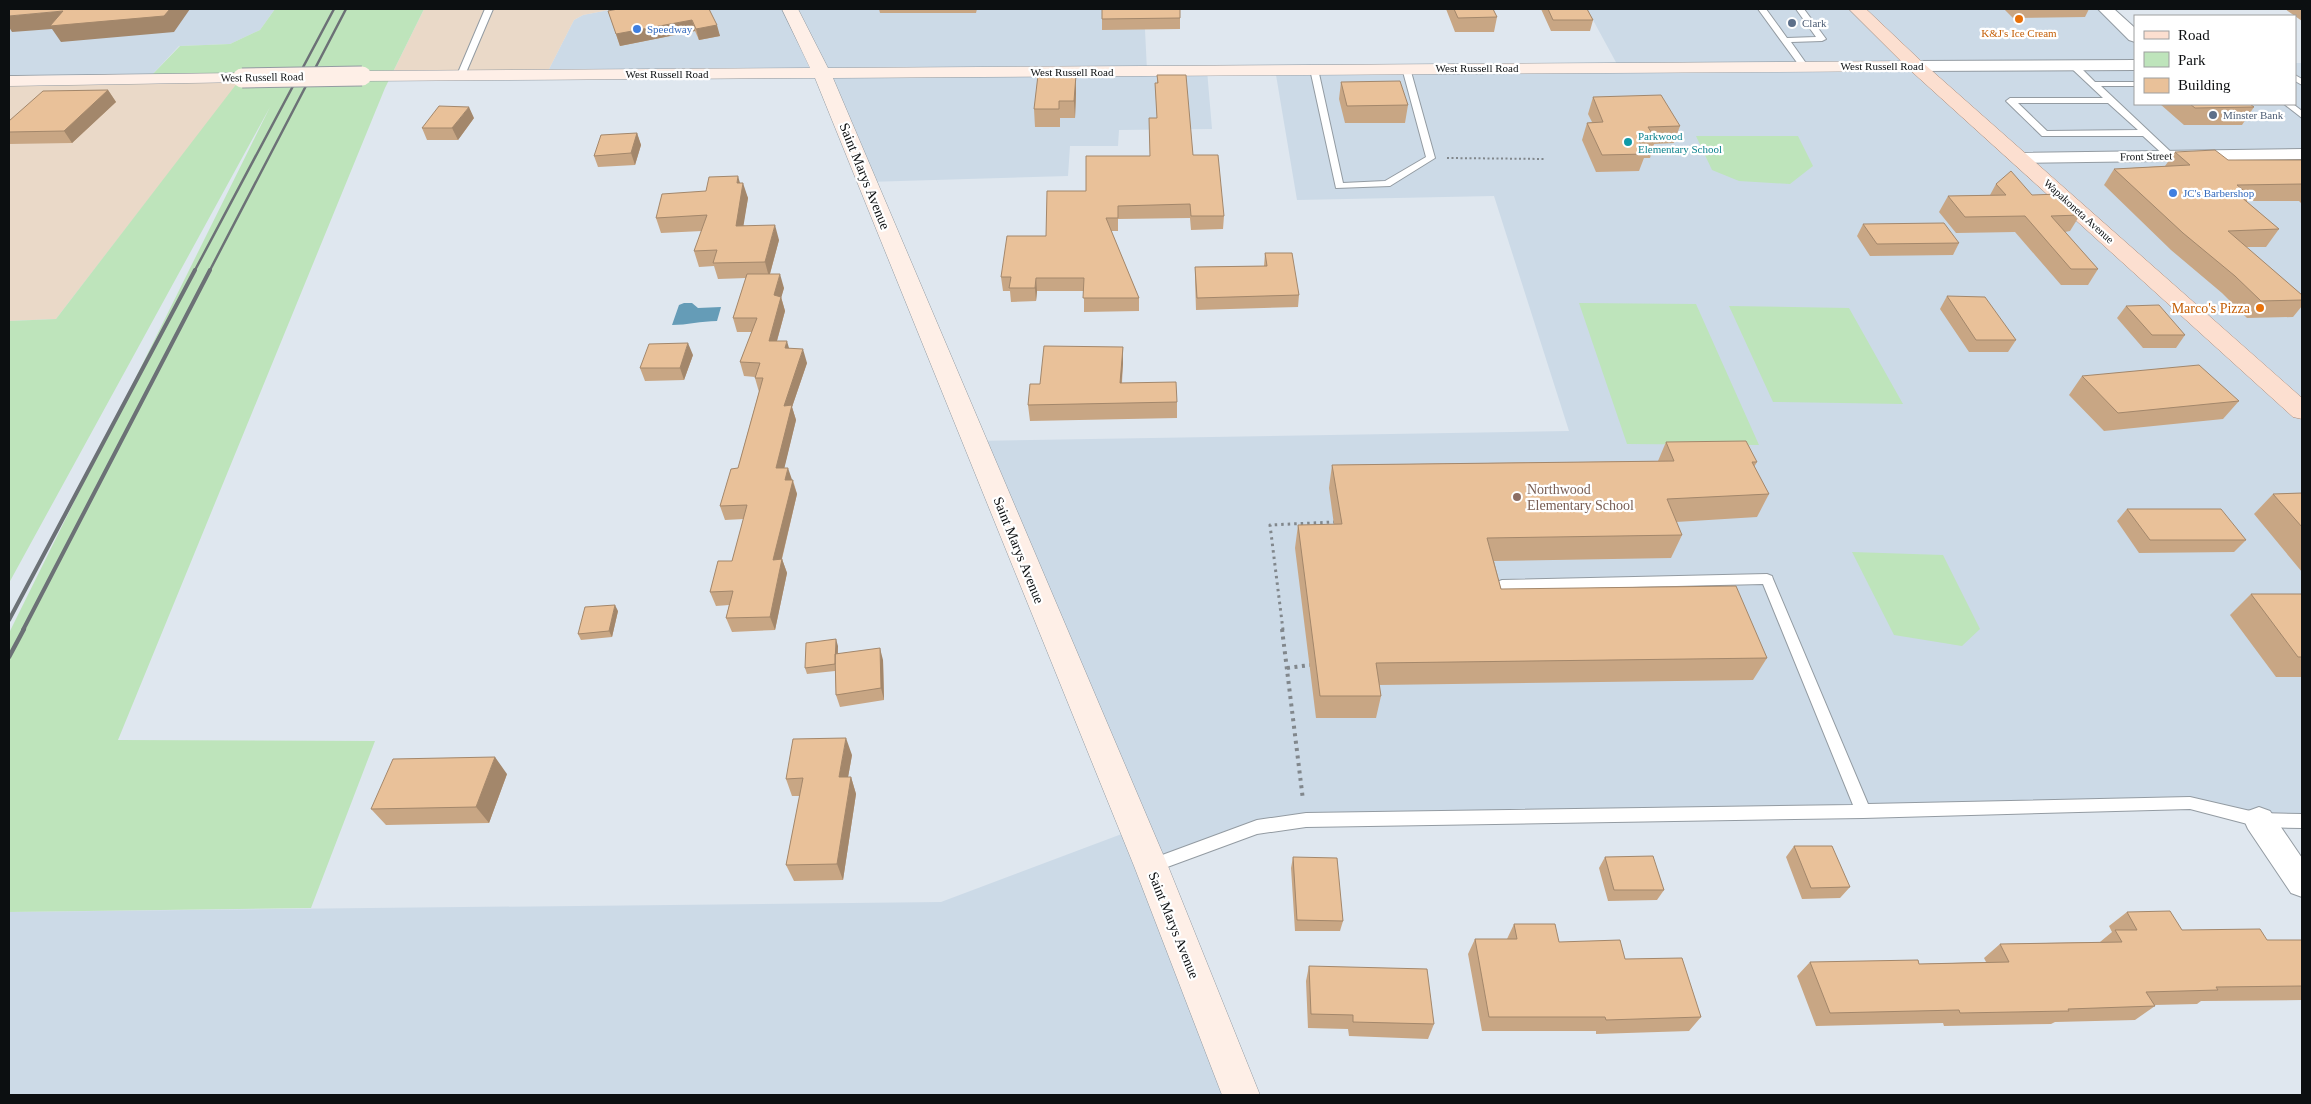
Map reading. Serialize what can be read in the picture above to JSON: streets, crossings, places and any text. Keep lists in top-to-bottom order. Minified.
{"streets":{"main road":["West Russell Road","Saint Marys Avenue","Wapakoneta Avenue"],"street":["Front Street"]},"crossings":[["West Russell Road","Saint Marys Avenue"],["West Russell Road","Wapakoneta Avenue"],["Front Street","Wapakoneta Avenue"]],"places":["K&J's Ice Cream","Clark","Speedway","Minster Bank","Parkwood Elementary School","JC's Barbershop","Marco's Pizza","Northwood Elementary School"],"legend":["Road","Park","Building"]}
